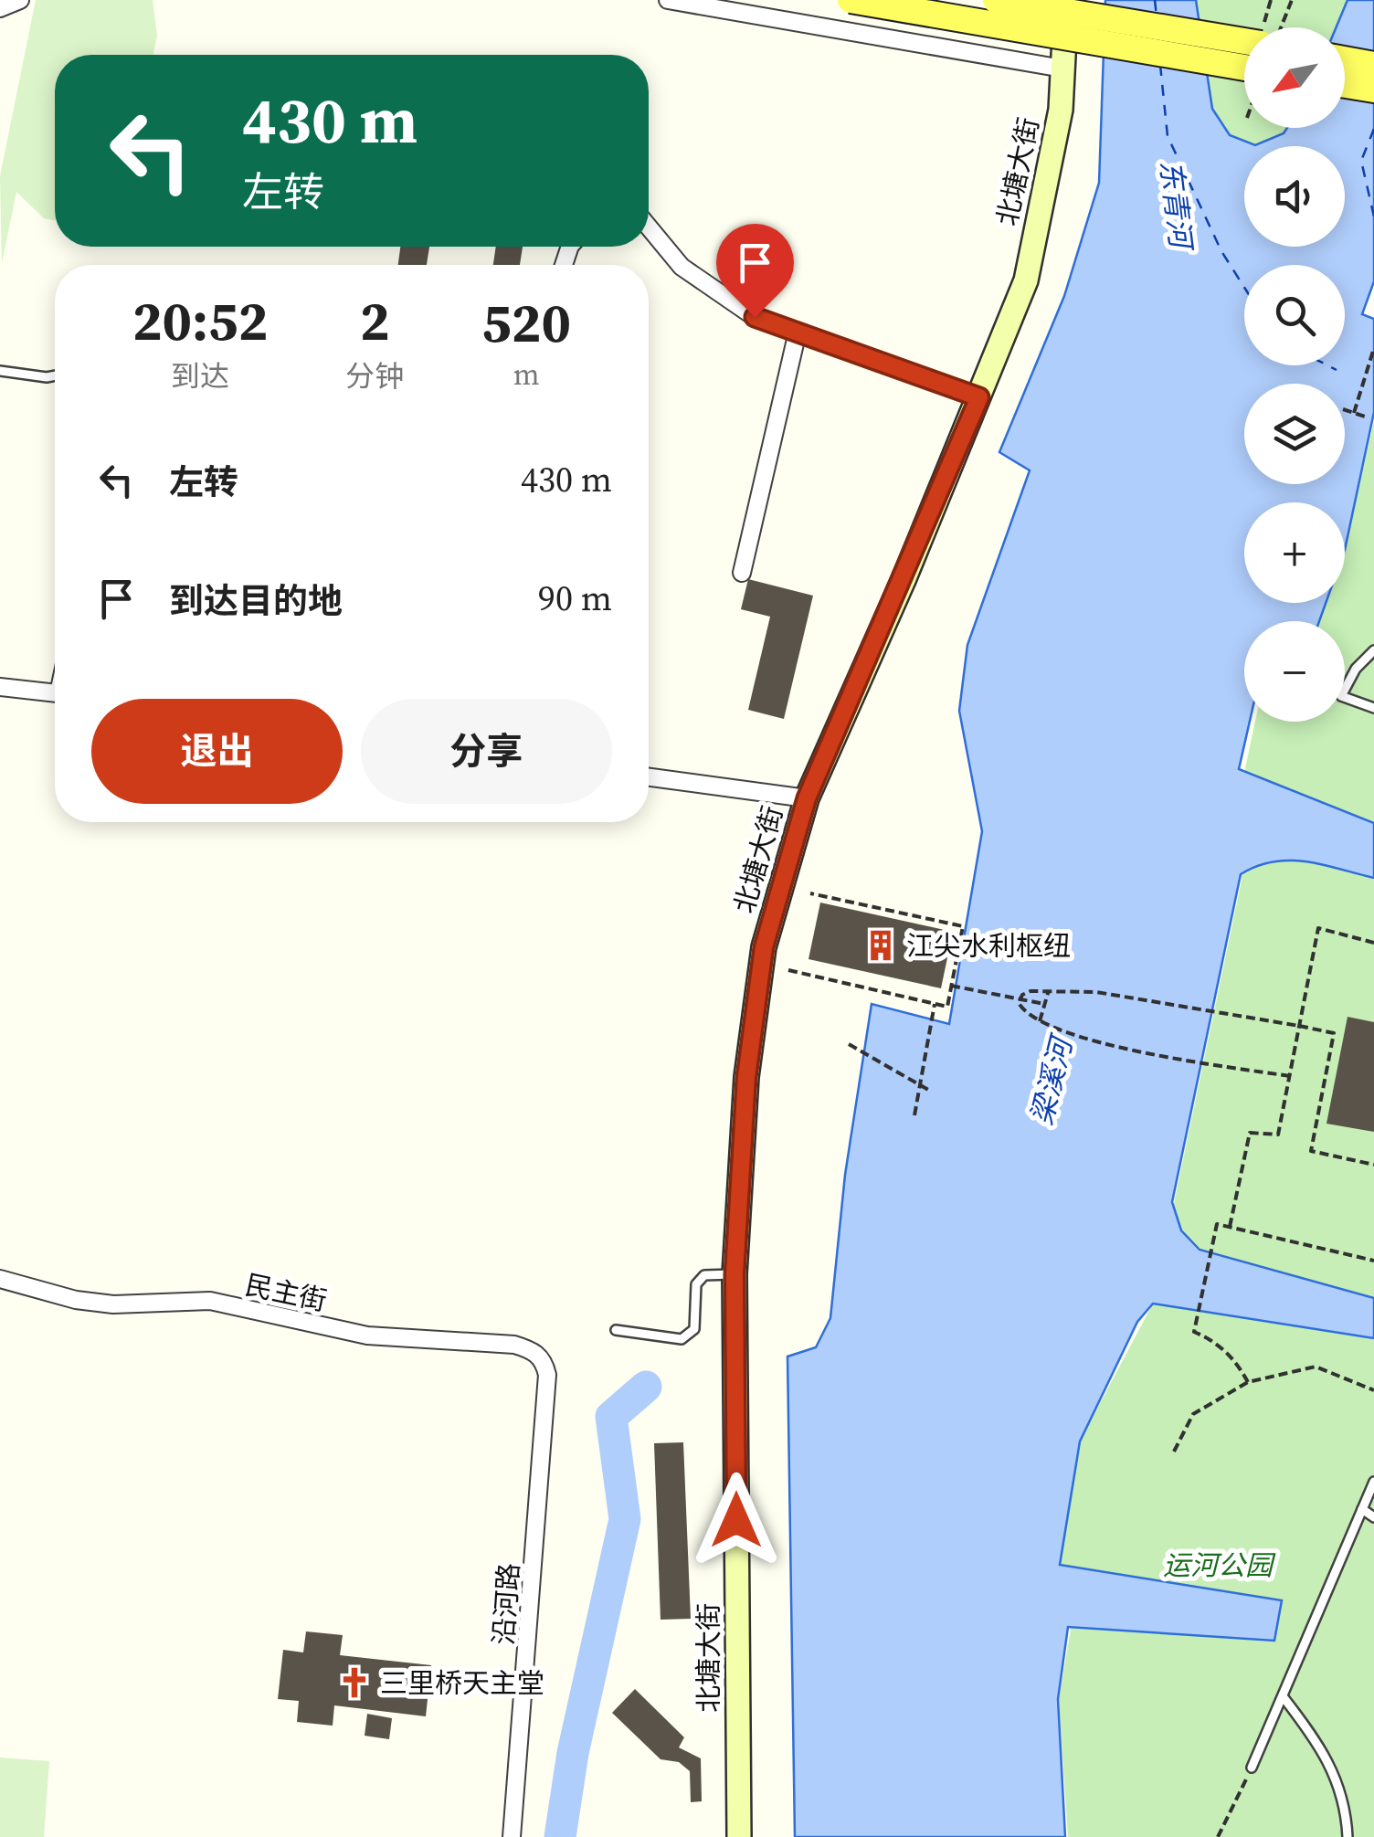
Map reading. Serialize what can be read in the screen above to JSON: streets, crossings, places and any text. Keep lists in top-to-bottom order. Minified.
{"streets":{"main road":["北塘大街"],"street":["民主街","沿河路"]},"crossings":[["民主街","沿河路"]],"water":["东青河","梁溪河"],"parks":["运河公园"],"places":{"building":["江尖水利枢纽"],"church":["三里桥天主堂"]},"north":"bottom left","page":{"map_buttons":["+","−"],"turn":["430 m","左转"],"eta":["20:52","到达","2","分钟","520","m"],"list":[{"name":"左转","value":"430 m"},{"name":"到达目的地","value":"90 m"}],"buttons":["退出","分享"]}}
